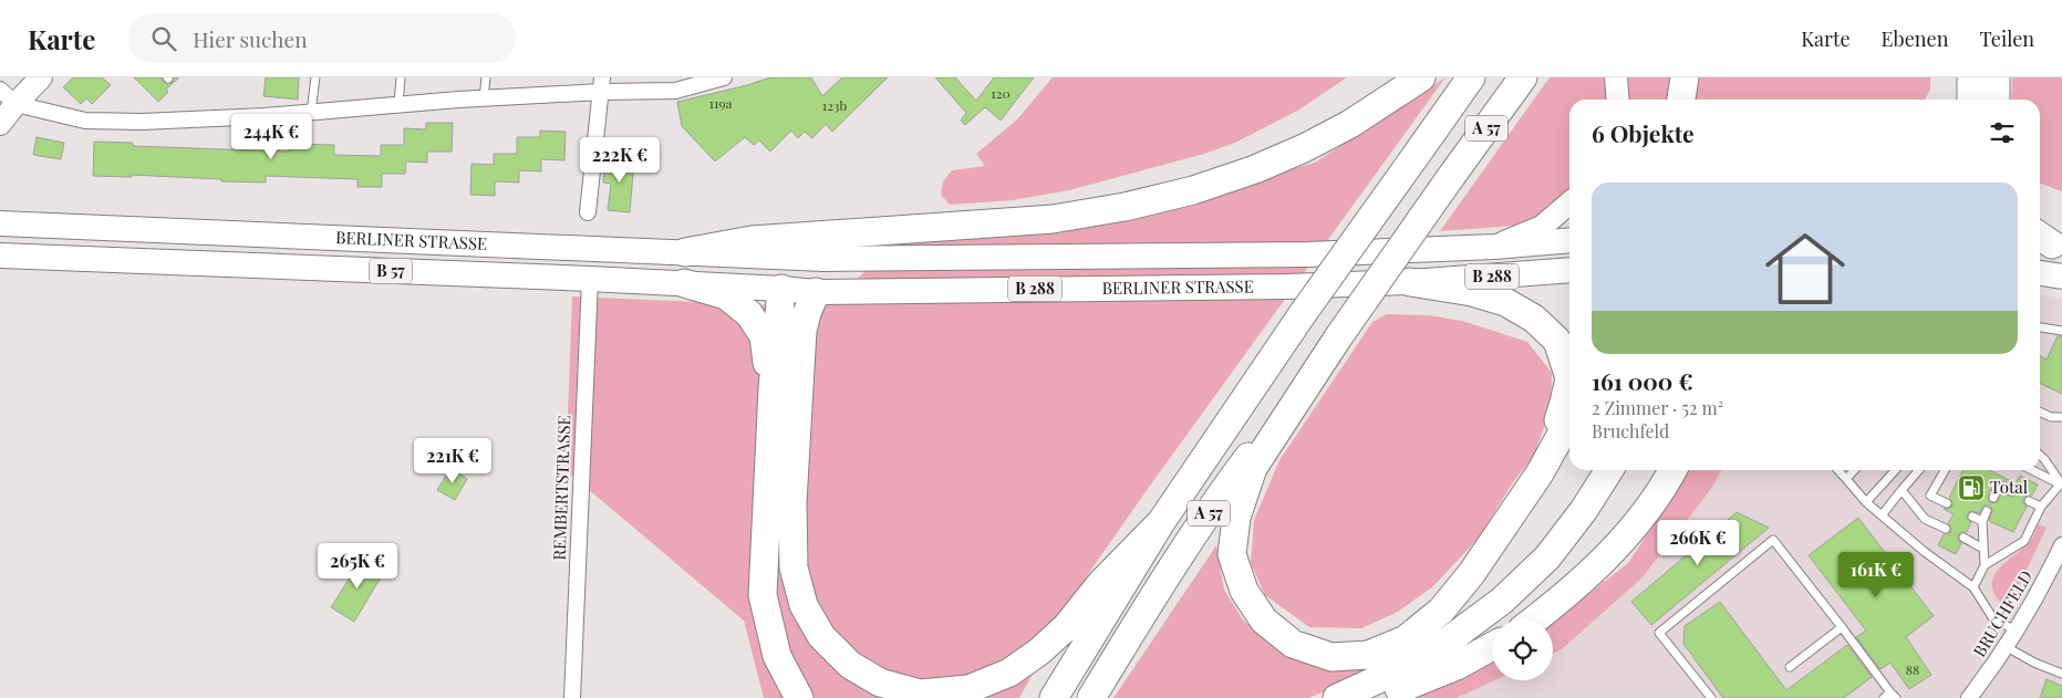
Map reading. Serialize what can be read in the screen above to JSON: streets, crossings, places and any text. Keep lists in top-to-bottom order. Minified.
{"streets":{"highway":["A 57"],"main road":["BERLINER STRASSE","B 57","B 288"],"street":["REMBERTSTRASSE","BRUCHFELD"]},"crossings":[["BERLINER STRASSE","REMBERTSTRASSE"]],"places":{"fuel station":["Total"]},"house_numbers":["120","119a","123b","88"],"page":{"header":"Karte","search":"Hier suchen","nav":["Karte","Ebenen","Teilen"],"heading":"6 Objekte","price":["244K €","222K €","221K €","266K €","265K €","161K €"],"list":[{"name":"161 000 €","note":"2 Zimmer · 52 m² · Bruchfeld"}]}}
